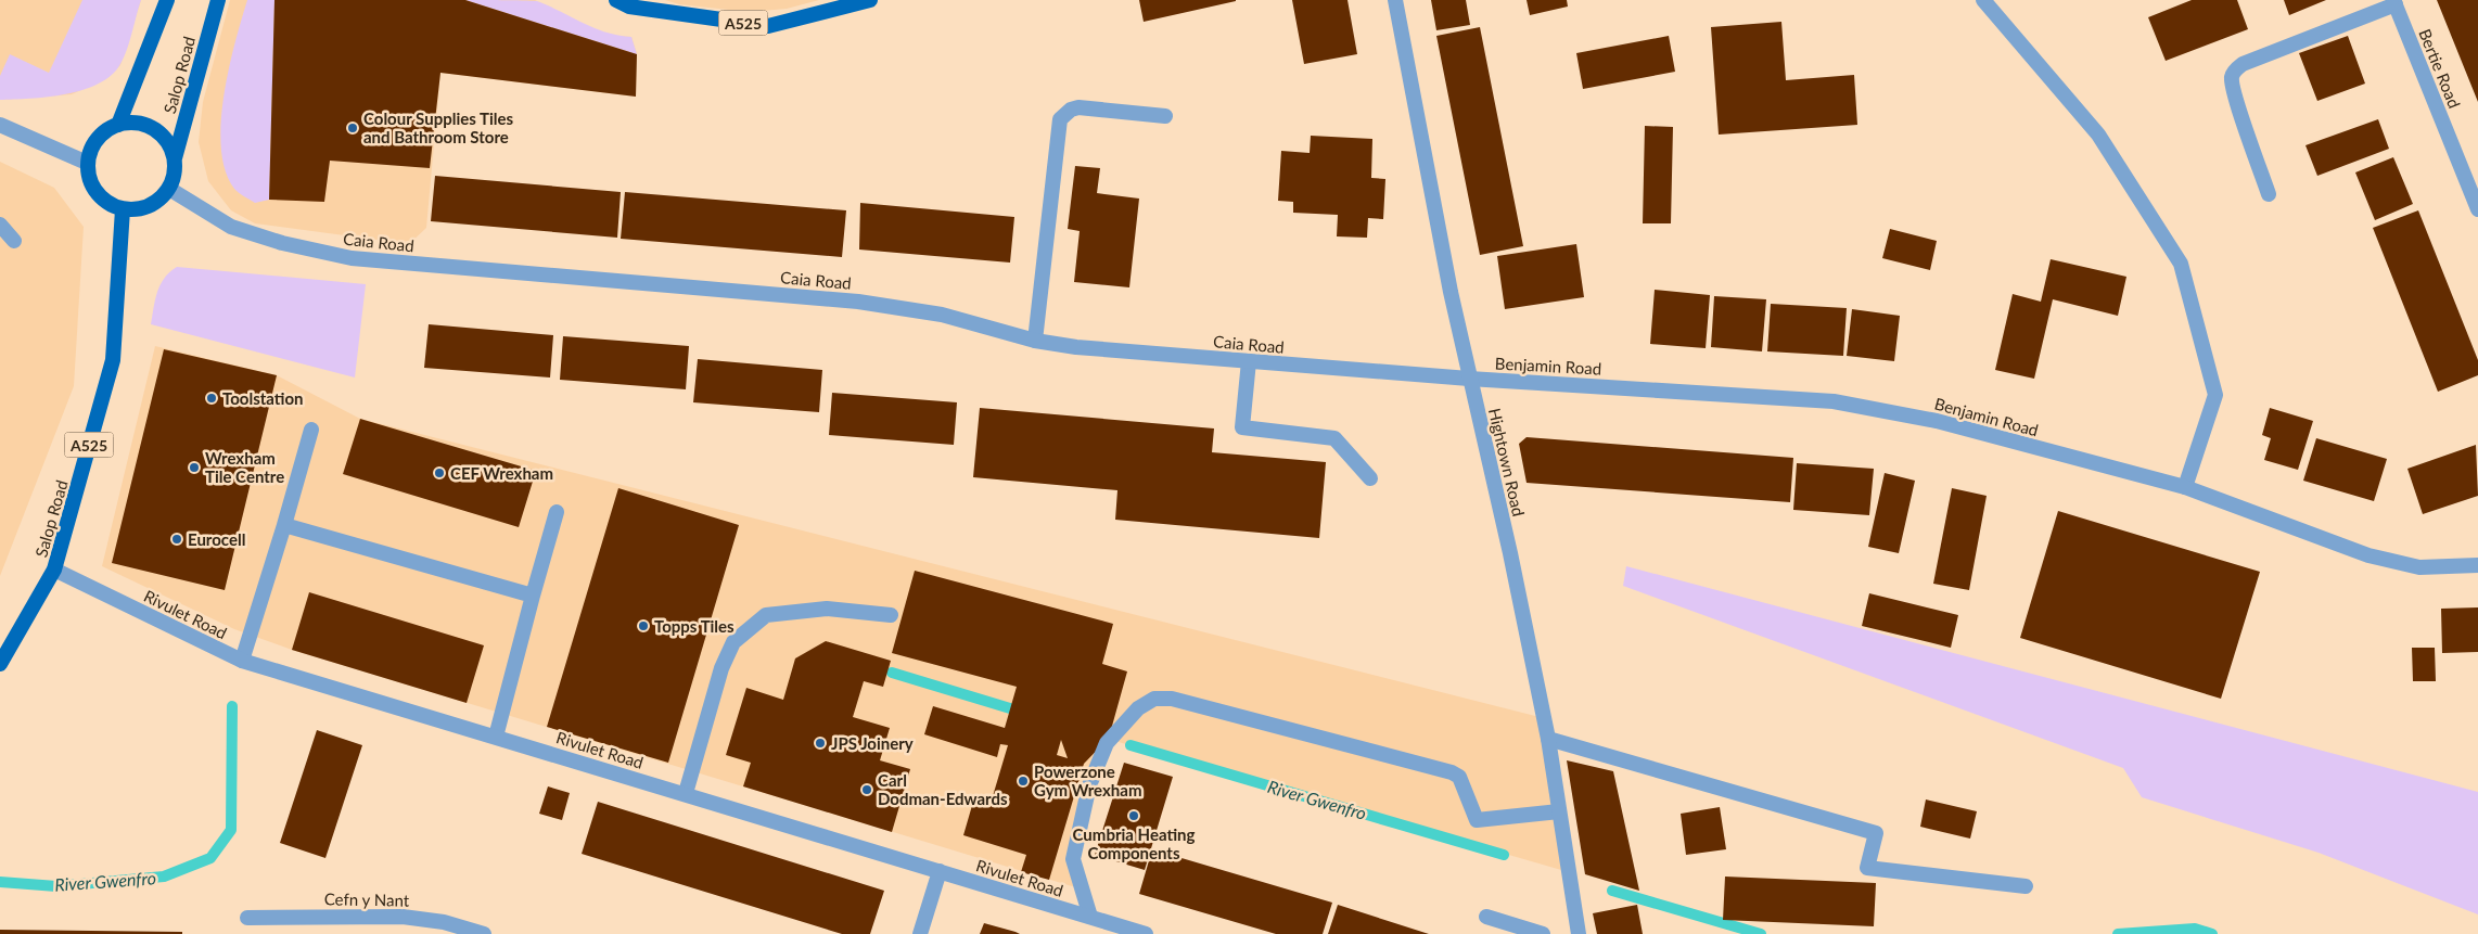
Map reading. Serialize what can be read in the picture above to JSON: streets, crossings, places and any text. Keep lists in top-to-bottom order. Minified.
{"streets":{"main road":["A525","Salop Road"],"street":["Bertie Road","Caia Road","Benjamin Road","Hightown Road","Rivulet Road","Cefn y Nant"]},"crossings":[["Salop Road","Caia Road"],["Salop Road","Rivulet Road"],["Caia Road","Benjamin Road"],["Caia Road","Hightown Road"],["Benjamin Road","Hightown Road"]],"water":["River Gwenfro"],"places":["Colour Supplies Tiles and Bathroom Store","Toolstation","Wrexham Tile Centre","CEF Wrexham","Eurocell","Topps Tiles","JPS Joinery","Powerzone Gym Wrexham","Carl Dodman-Edwards","Cumbria Heating Components"]}
